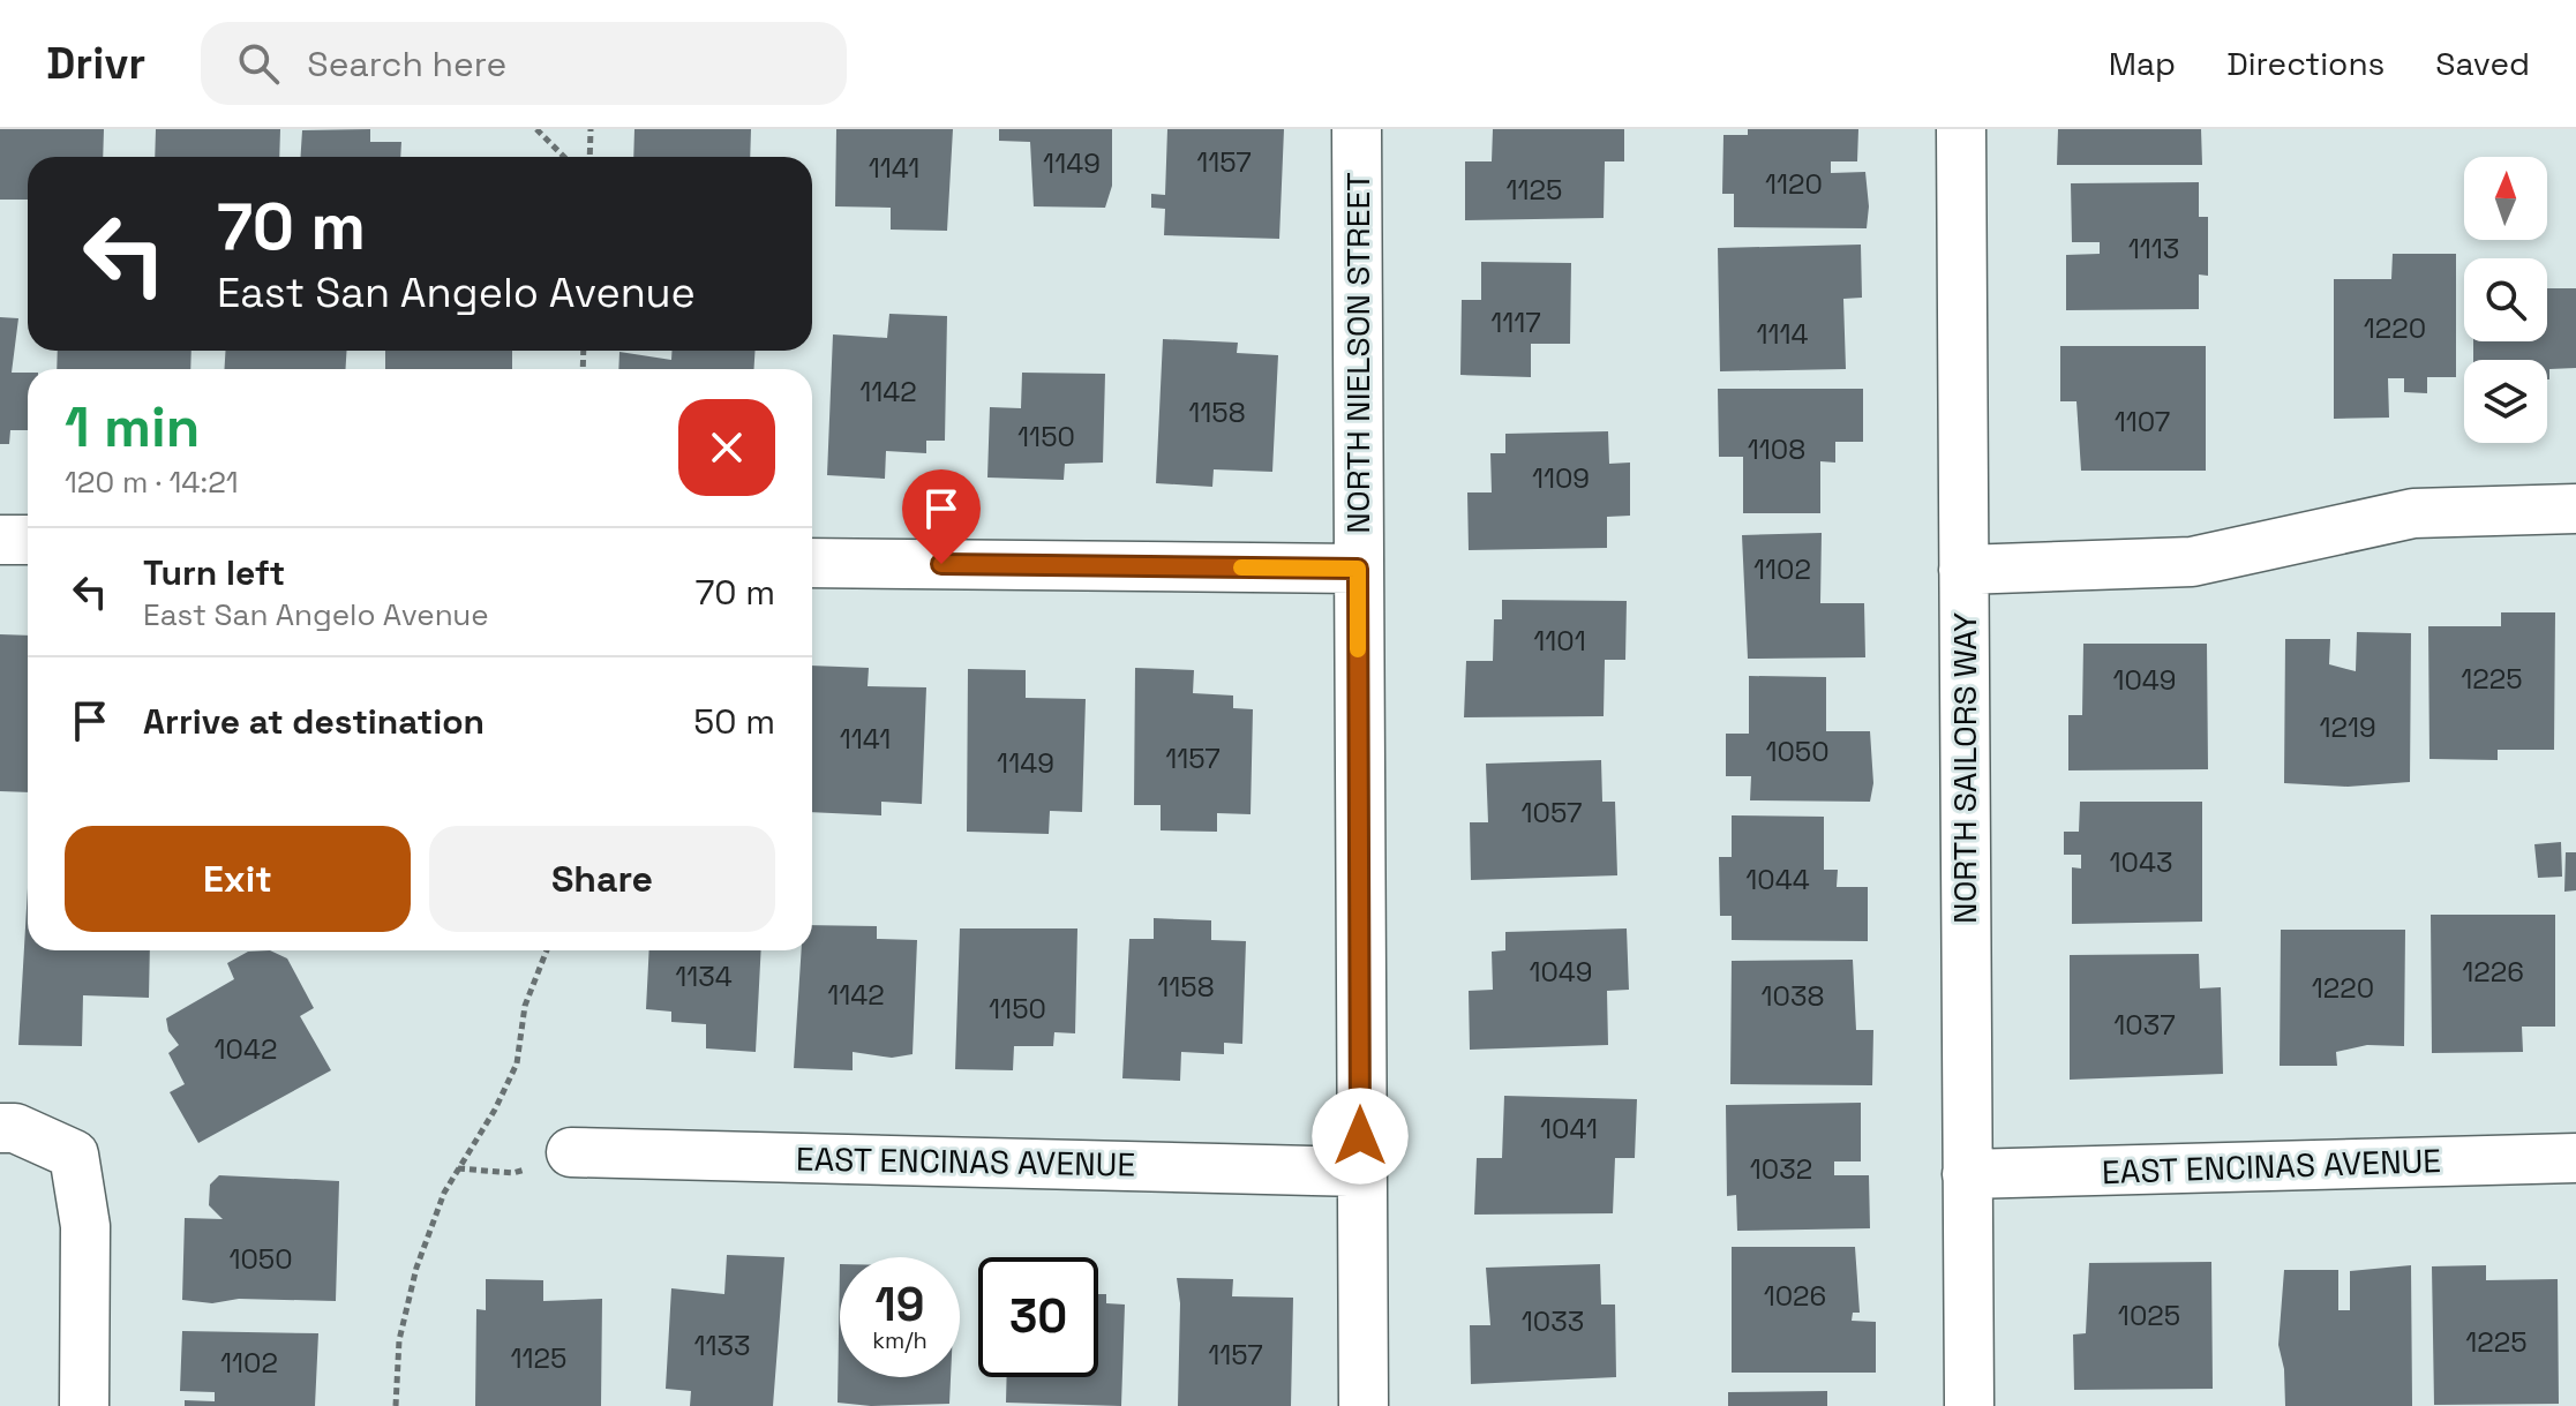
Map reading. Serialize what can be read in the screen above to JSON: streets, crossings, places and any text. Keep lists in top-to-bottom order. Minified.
{"streets":{"street":["NORTH NIELSON STREET","NORTH SAILORS WAY","EAST ENCINAS AVENUE"]},"crossings":[["NORTH NIELSON STREET","EAST ENCINAS AVENUE"],["NORTH SAILORS WAY","EAST ENCINAS AVENUE"]],"house_numbers":["1157","1149","1141","1120","1125","1113","1117","1220","1114","1142","1158","1107","1150","1108","1109","1102","1101","1225","1049","1219","1141","1050","1157","1149","1057","1043","1044","1049","1226","1134","1158","1220","1142","1038","1150","1037","1042","1041","1032","1050","1026","1025","1033","1225","1133","1157","1125","1102"],"north":"top","page":{"header":"Drivr","search":"Search here","nav":["Map","Directions","Saved"],"turn":["70 m","East San Angelo Avenue"],"heading":["1 min","120 m · 14:21"],"list":[{"name":"Turn left","note":"East San Angelo Avenue","value":"70 m"},{"name":"Arrive at destination","value":"50 m"}],"buttons":["Exit","Share"],"speed":"19 km/h","limit":"30"}}
